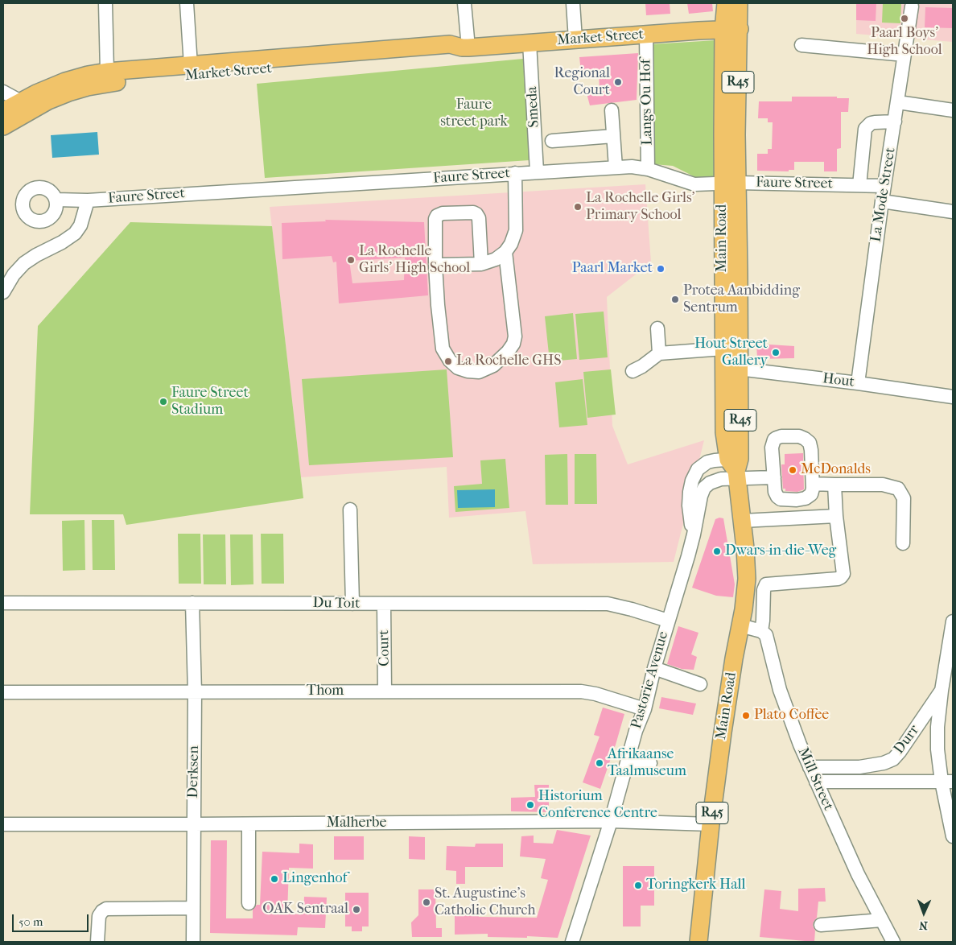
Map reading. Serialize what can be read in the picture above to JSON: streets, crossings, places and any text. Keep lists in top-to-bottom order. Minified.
{"streets":{"main road":["Market Street","R45","Main Road"],"street":["Langs Ou Hof","Smeda","Faure Street","La Mode Street","Hout","Du Toit","Court","Pastorie Avenue","Thom","Durr","Derksen","Mill Street","Malherbe"]},"crossings":[["Market Street","Langs Ou Hof"],["Market Street","Smeda"],["Market Street","Main Road"],["Langs Ou Hof","Faure Street"],["Smeda","Faure Street"],["Faure Street","La Mode Street"],["Faure Street","Main Road"],["La Mode Street","Hout"],["Main Road","Hout"],["Main Road","Pastorie Avenue"],["Main Road","Malherbe"],["Du Toit","Court"],["Du Toit","Pastorie Avenue"],["Du Toit","Derksen"],["Court","Thom"],["Pastorie Avenue","Thom"],["Pastorie Avenue","Malherbe"],["Thom","Derksen"],["Durr","Mill Street"],["Derksen","Malherbe"]],"parks":["Faure street park"],"places":["Paarl Boys' High School","Regional Court","La Rochelle Girls' Primary School","La Rochelle Girls' High School","Paarl Market","Protea Aanbidding Sentrum","Hout Street Gallery","La Rochelle GHS","Faure Street Stadium","McDonalds","Dwars-in-die-Weg","Plato Coffee","Afrikaanse Taalmuseum","Historium Conference Centre","Lingenhof","Toringkerk Hall","St. Augustine's Catholic Church","OAK Sentraal"],"scale_bar":"50 m","north":"bottom"}
